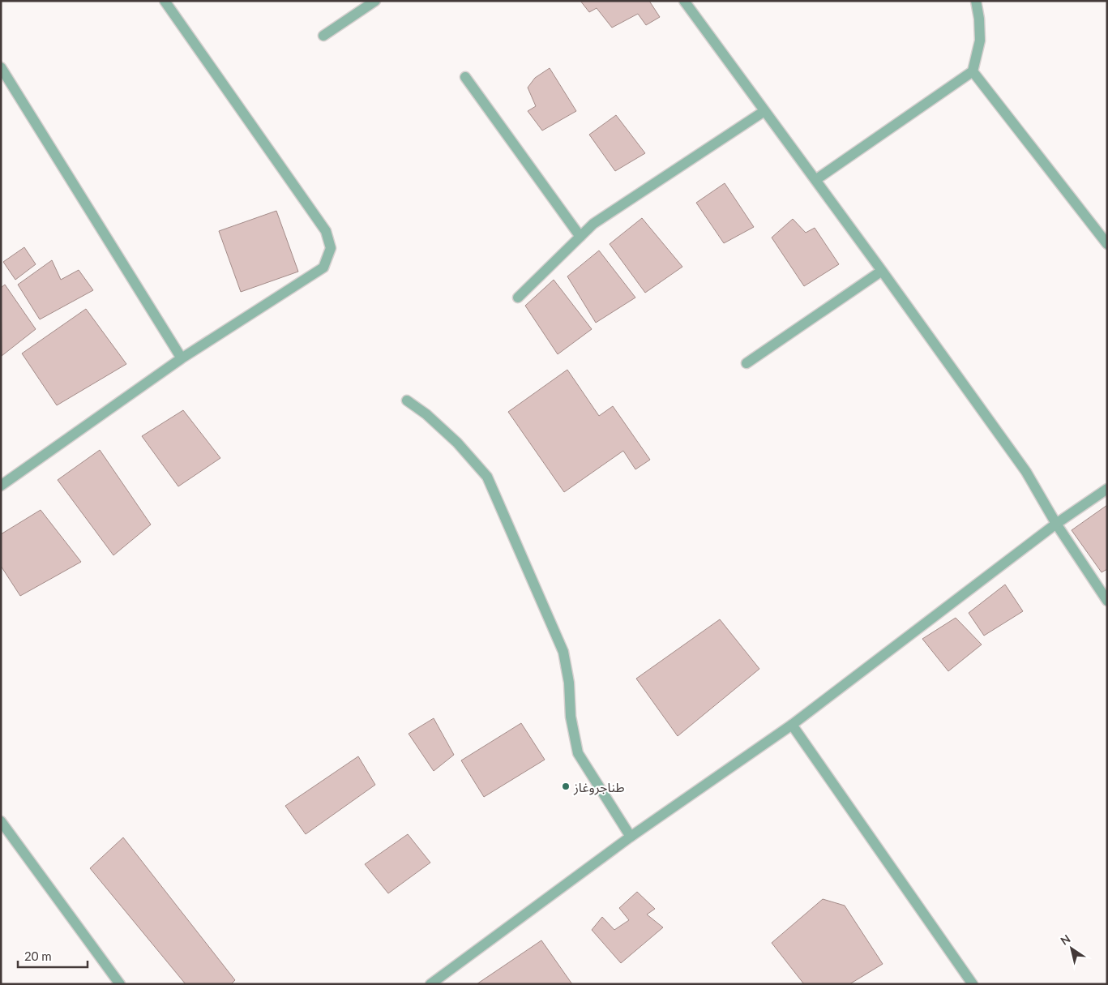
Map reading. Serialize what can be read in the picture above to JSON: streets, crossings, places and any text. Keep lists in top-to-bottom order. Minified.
{"places":["طناجروغاز"],"scale_bar":"20 m","north":"top left"}
